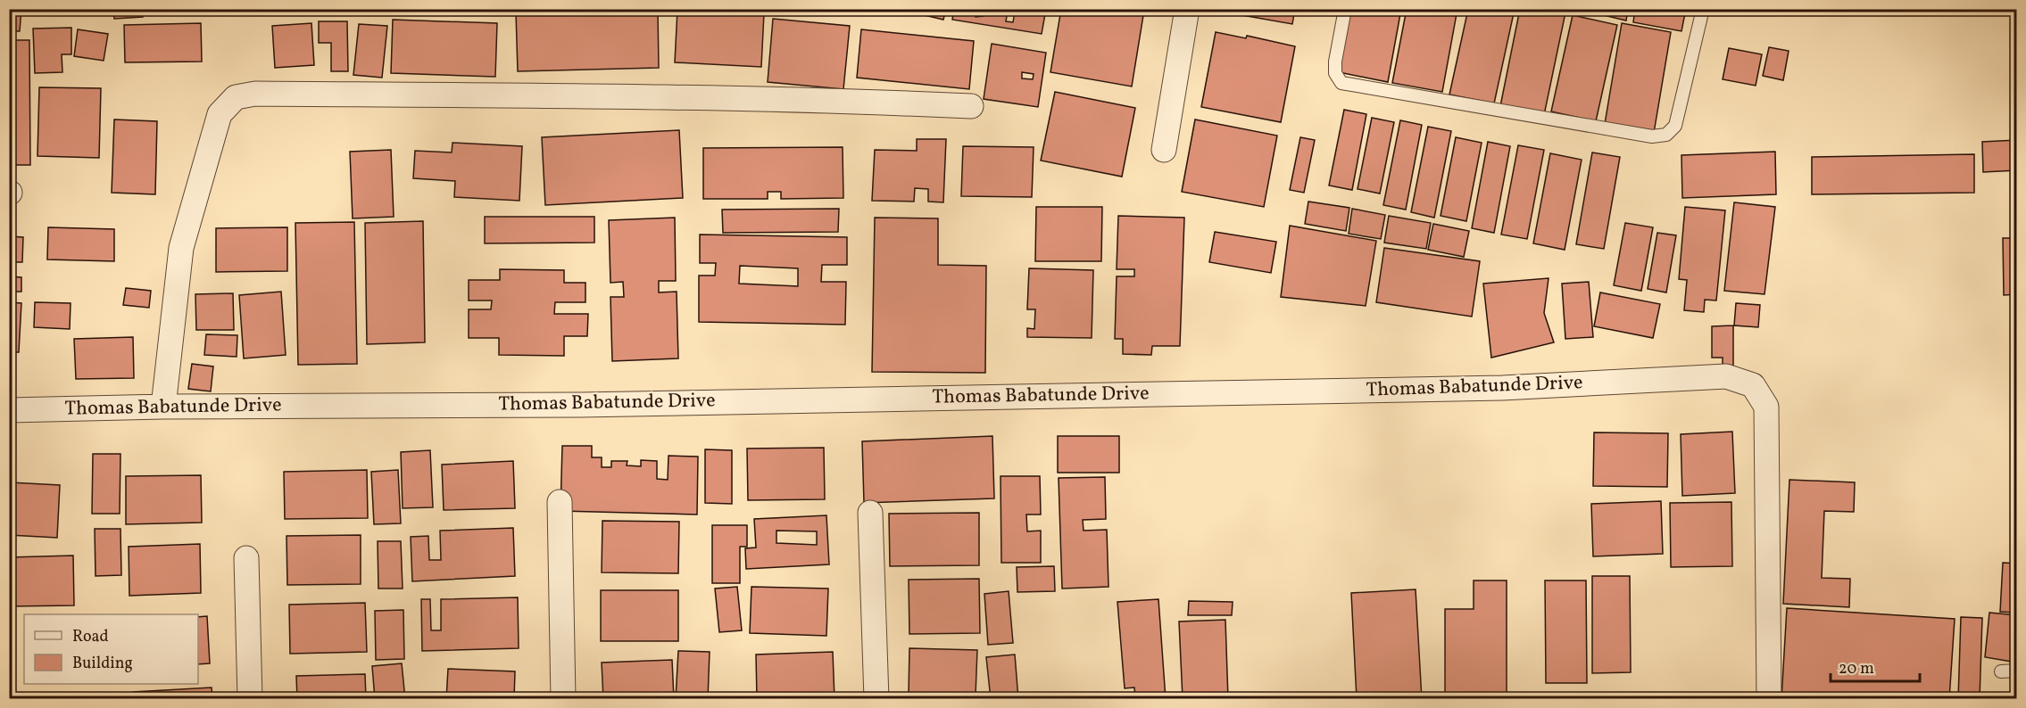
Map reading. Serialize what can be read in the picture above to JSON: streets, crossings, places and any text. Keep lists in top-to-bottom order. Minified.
{"streets":{"street":["Thomas Babatunde Drive"]},"legend":["Road","Building"],"scale_bar":"20 m"}
